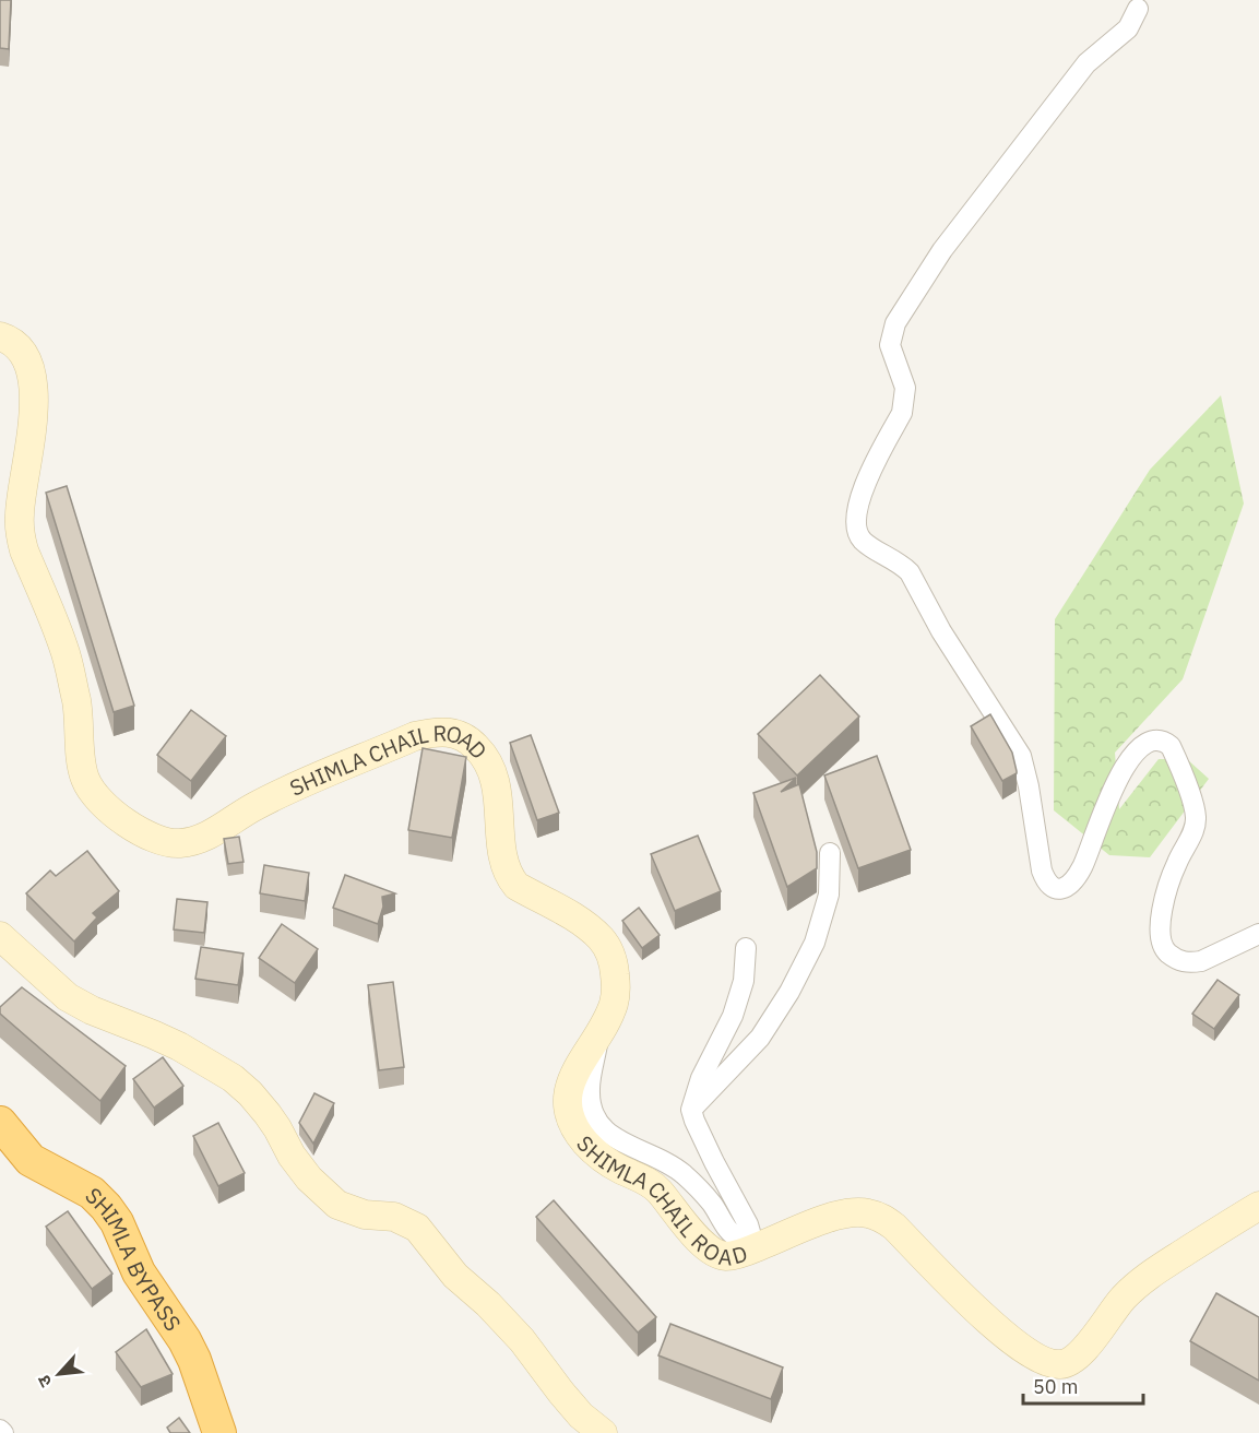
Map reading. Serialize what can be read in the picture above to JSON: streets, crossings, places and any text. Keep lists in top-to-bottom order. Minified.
{"streets":{"highway":["SHIMLA BYPASS"],"main road":["SHIMLA CHAIL ROAD"]},"scale_bar":"50 m","north":"bottom left"}
